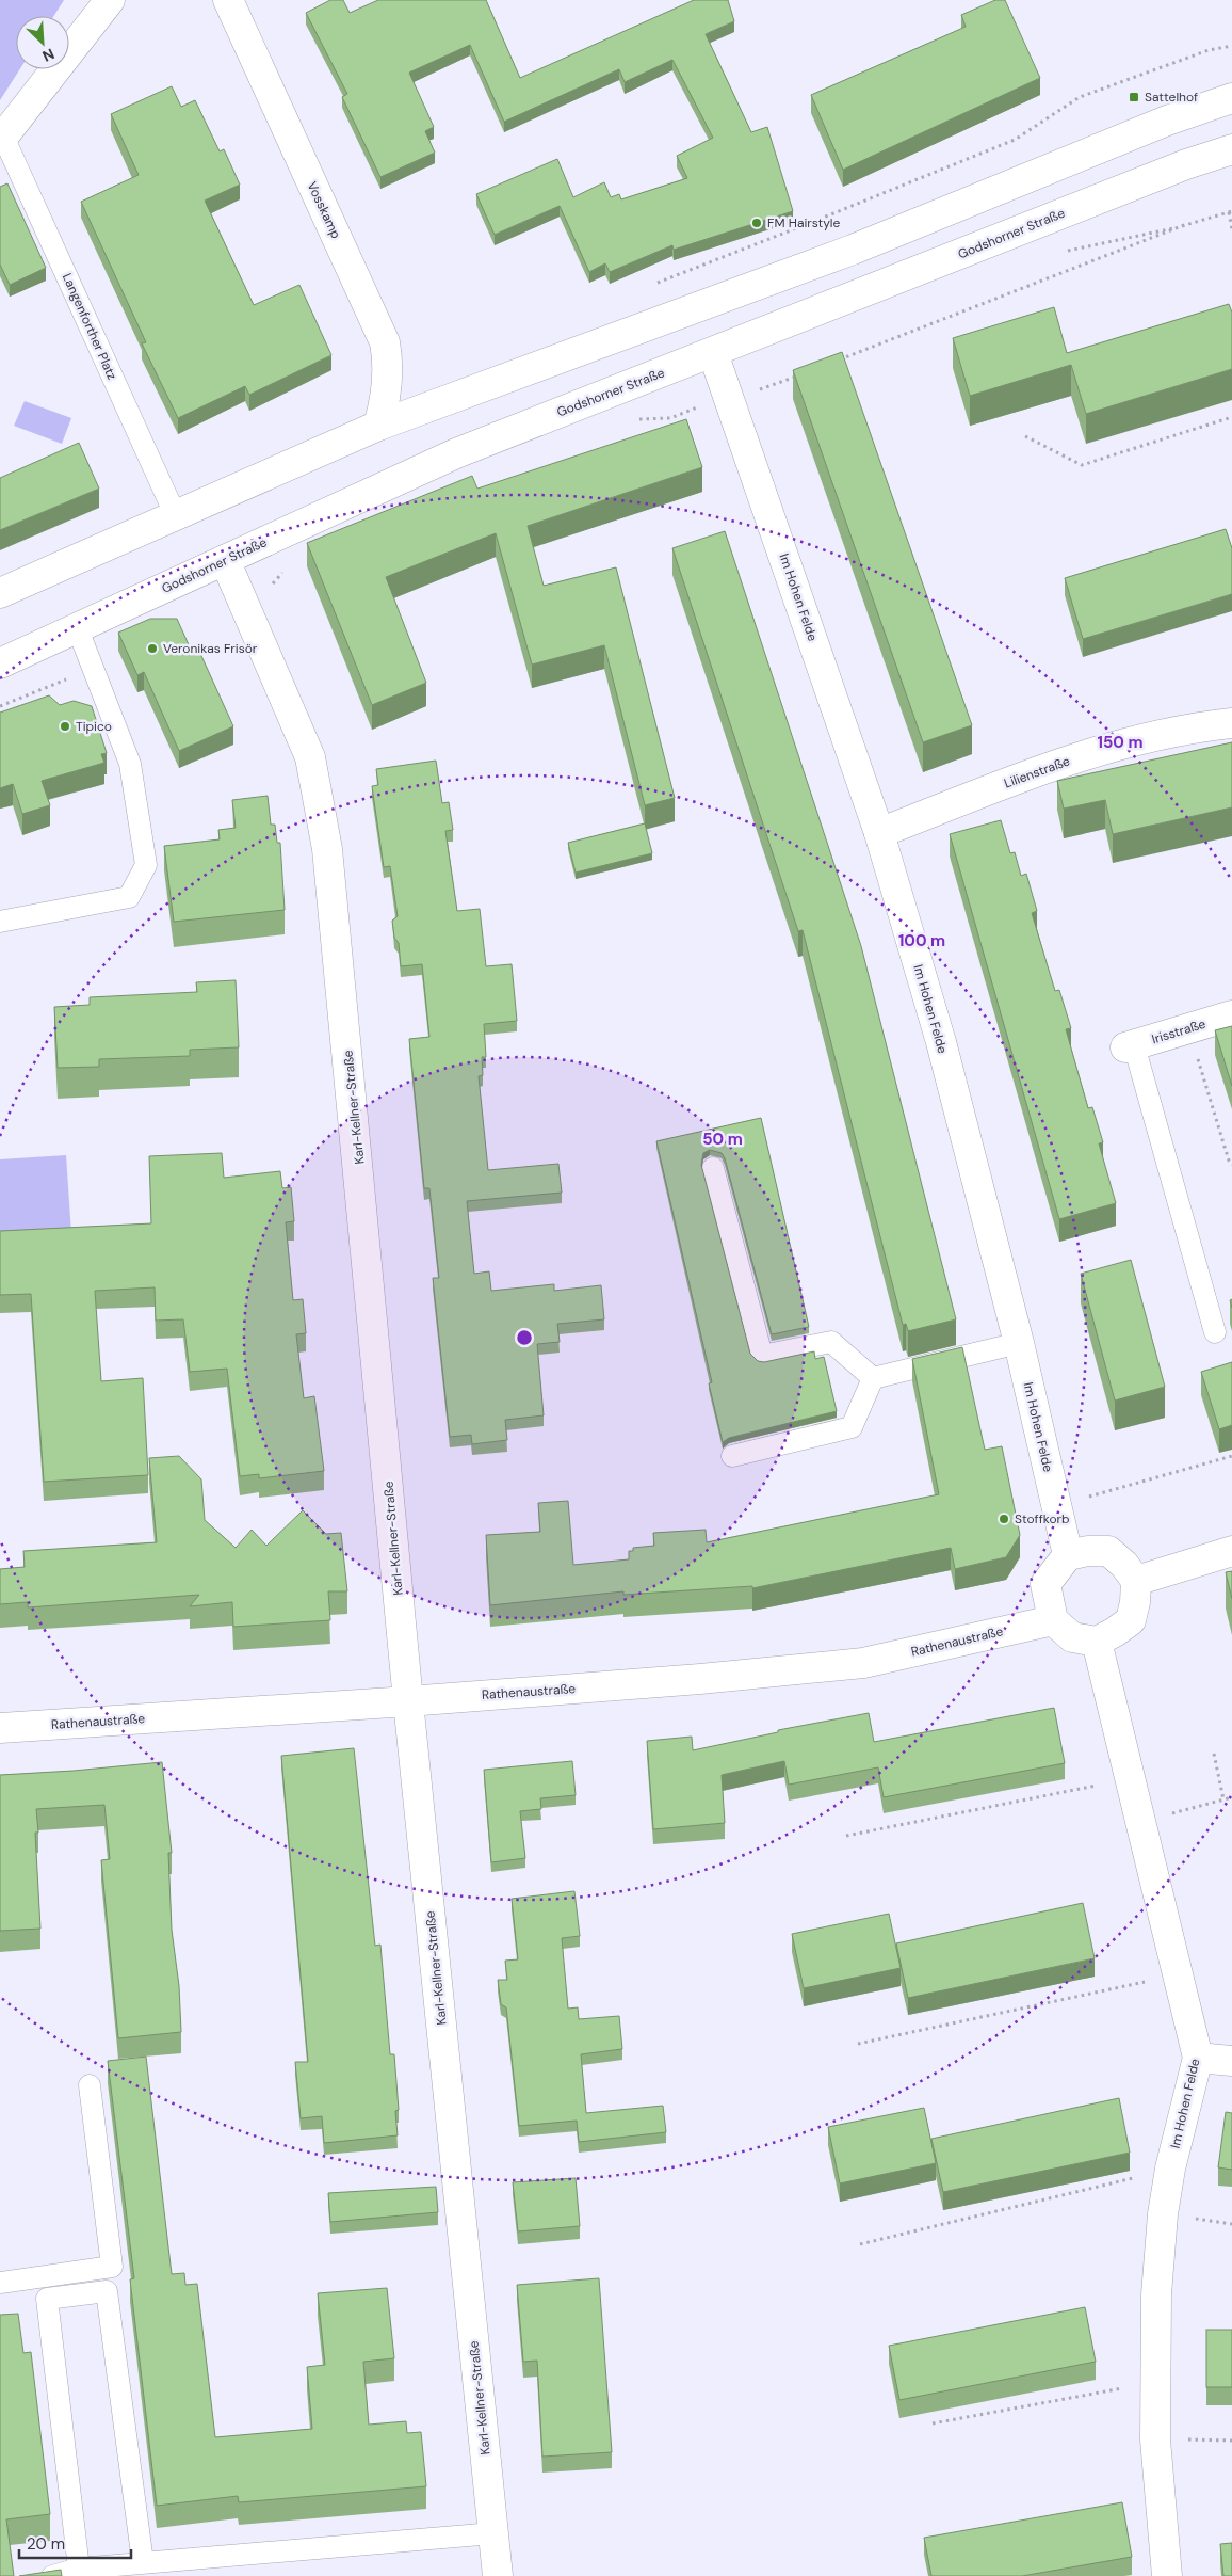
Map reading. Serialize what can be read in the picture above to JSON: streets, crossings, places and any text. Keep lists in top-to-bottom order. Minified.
{"streets":{"street":["Vosskamp","Godshorner Straße","Im Hohen Felde","Lilienstraße","Irisstraße","Karl-Kellner-Straße","Rathenaustraße"],"lane":["Langenforther Platz"]},"crossings":[["Godshorner Straße","Im Hohen Felde"],["Godshorner Straße","Karl-Kellner-Straße"],["Im Hohen Felde","Lilienstraße"],["Im Hohen Felde","Rathenaustraße"],["Karl-Kellner-Straße","Rathenaustraße"]],"places":{"transit":["Sattelhof"],"other":["FM Hairstyle","Veronikas Frisör","Tipico","Stoffkorb"]},"scale_bar":"20 m","north":"bottom right","rings":["150 m","100 m","50 m"]}
